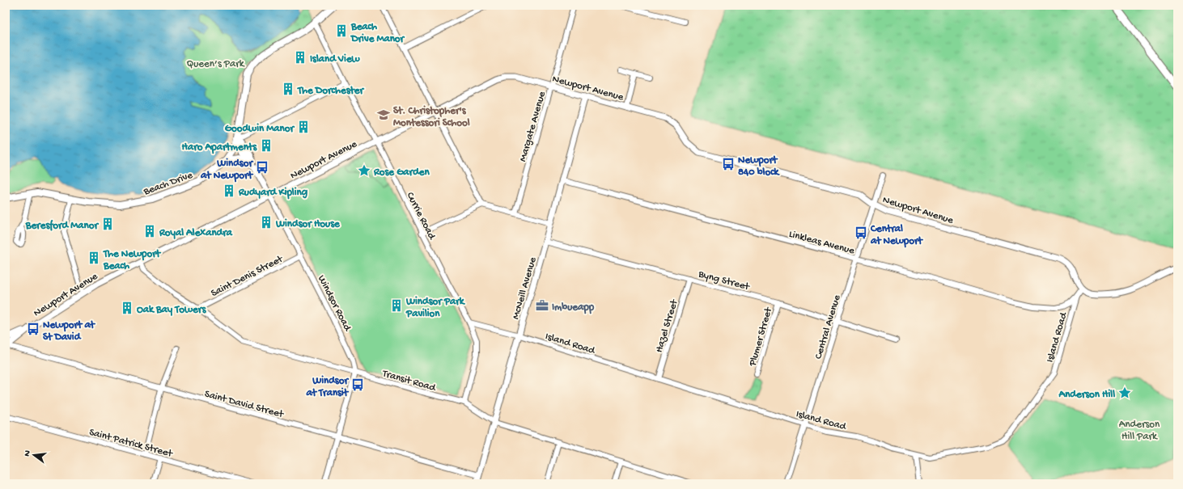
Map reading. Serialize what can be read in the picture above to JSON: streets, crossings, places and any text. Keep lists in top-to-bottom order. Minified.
{"streets":{"main road":["Beach Drive"],"street":["Newport Avenue","Margate Avenue","Currie Road","Linkleas Avenue","Saint Denis Street","Byng Street","McNeill Avenue","Windsor Road","Hazel Street","Central Avenue","Plumer Street","Island Road","Transit Road","Saint David Street","Saint Patrick Street"]},"crossings":[["Newport Avenue","Margate Avenue"],["Newport Avenue","Currie Road"],["Newport Avenue","McNeill Avenue"],["Newport Avenue","Windsor Road"],["Newport Avenue","Central Avenue"],["Newport Avenue","Island Road"],["Newport Avenue","Transit Road"],["Newport Avenue","Saint David Street"],["Beach Drive","Currie Road"],["Beach Drive","Windsor Road"],["Currie Road","Island Road"],["Currie Road","Transit Road"],["Linkleas Avenue","McNeill Avenue"],["Linkleas Avenue","Central Avenue"],["Linkleas Avenue","Island Road"],["Saint Denis Street","Windsor Road"],["Saint Denis Street","Transit Road"],["Byng Street","McNeill Avenue"],["Byng Street","Hazel Street"],["Byng Street","Central Avenue"],["Byng Street","Plumer Street"],["McNeill Avenue","Island Road"],["McNeill Avenue","Transit Road"],["McNeill Avenue","Saint David Street"],["Windsor Road","Transit Road"],["Hazel Street","Island Road"],["Central Avenue","Island Road"]],"parks":["Queen’s Park","Anderson Hill Park"],"places":{"building":["Beach Drive Manor","Island View","The Dorchester","Goodwin Manor","Haro Apartments","Rudyard Kipling","Windsor House","Beresford Manor","Royal Alexandra","The Newport Beach","Windsor Park Pavilion","Oak Bay Towers"],"school or university":["St. Christopher's Montessori School"],"bus stop":["Newport 840 block","Windsor at Newport","Central at Newport","Newport at St David","Windsor at Transit"],"place":["Rose Garden","Anderson Hill"],"office":["Imbueapp"]},"north":"left"}
